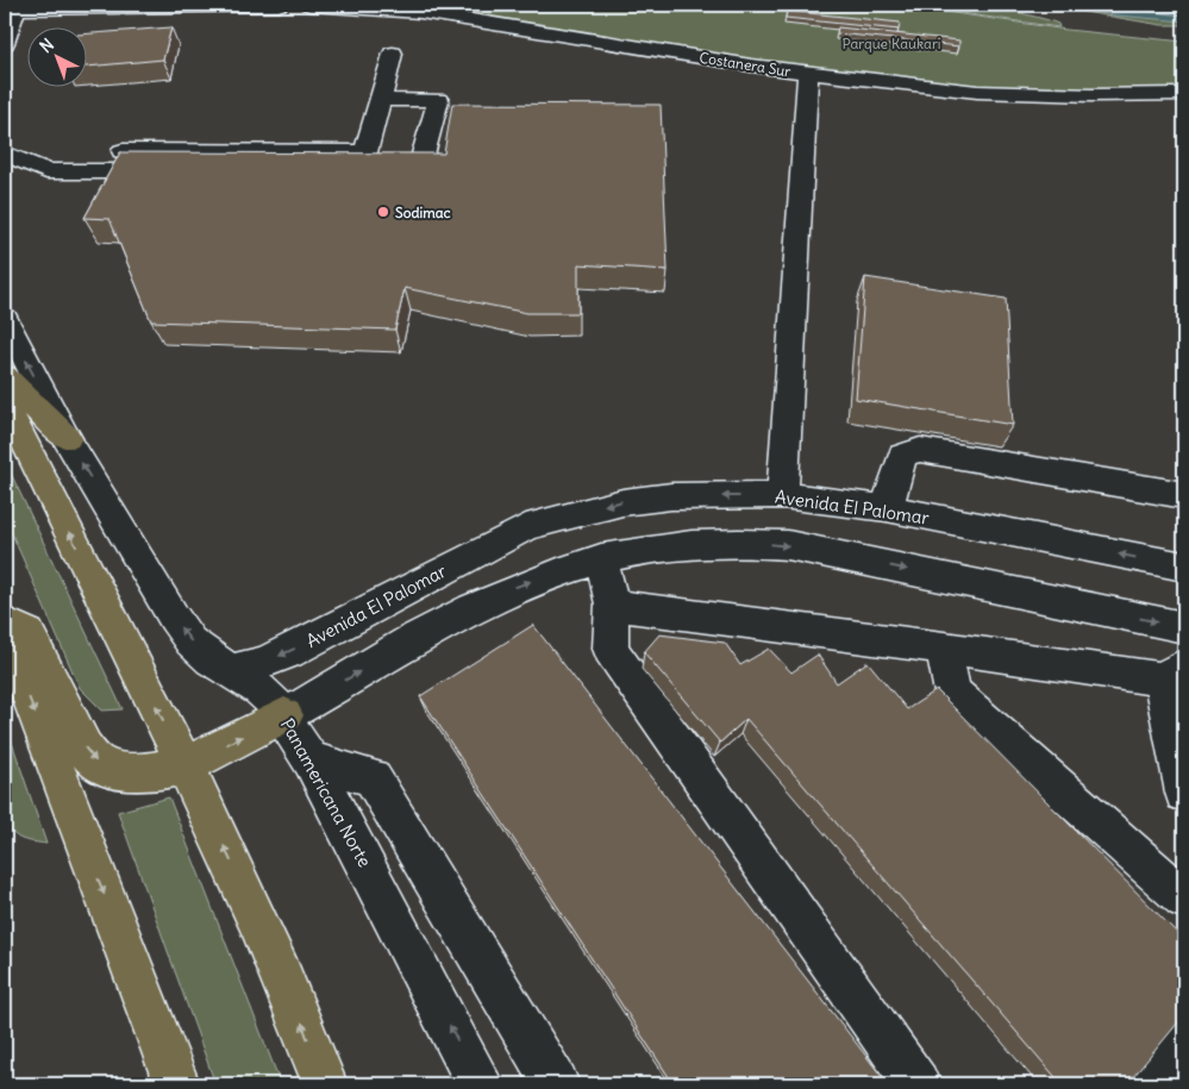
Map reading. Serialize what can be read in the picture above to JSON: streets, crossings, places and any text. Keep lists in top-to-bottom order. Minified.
{"streets":{"street":["Costanera Sur","Avenida El Palomar","Panamericana Norte"]},"crossings":[["Avenida El Palomar","Panamericana Norte"]],"parks":["Parque Kaukari"],"places":["Sodimac"],"north":"top left"}
